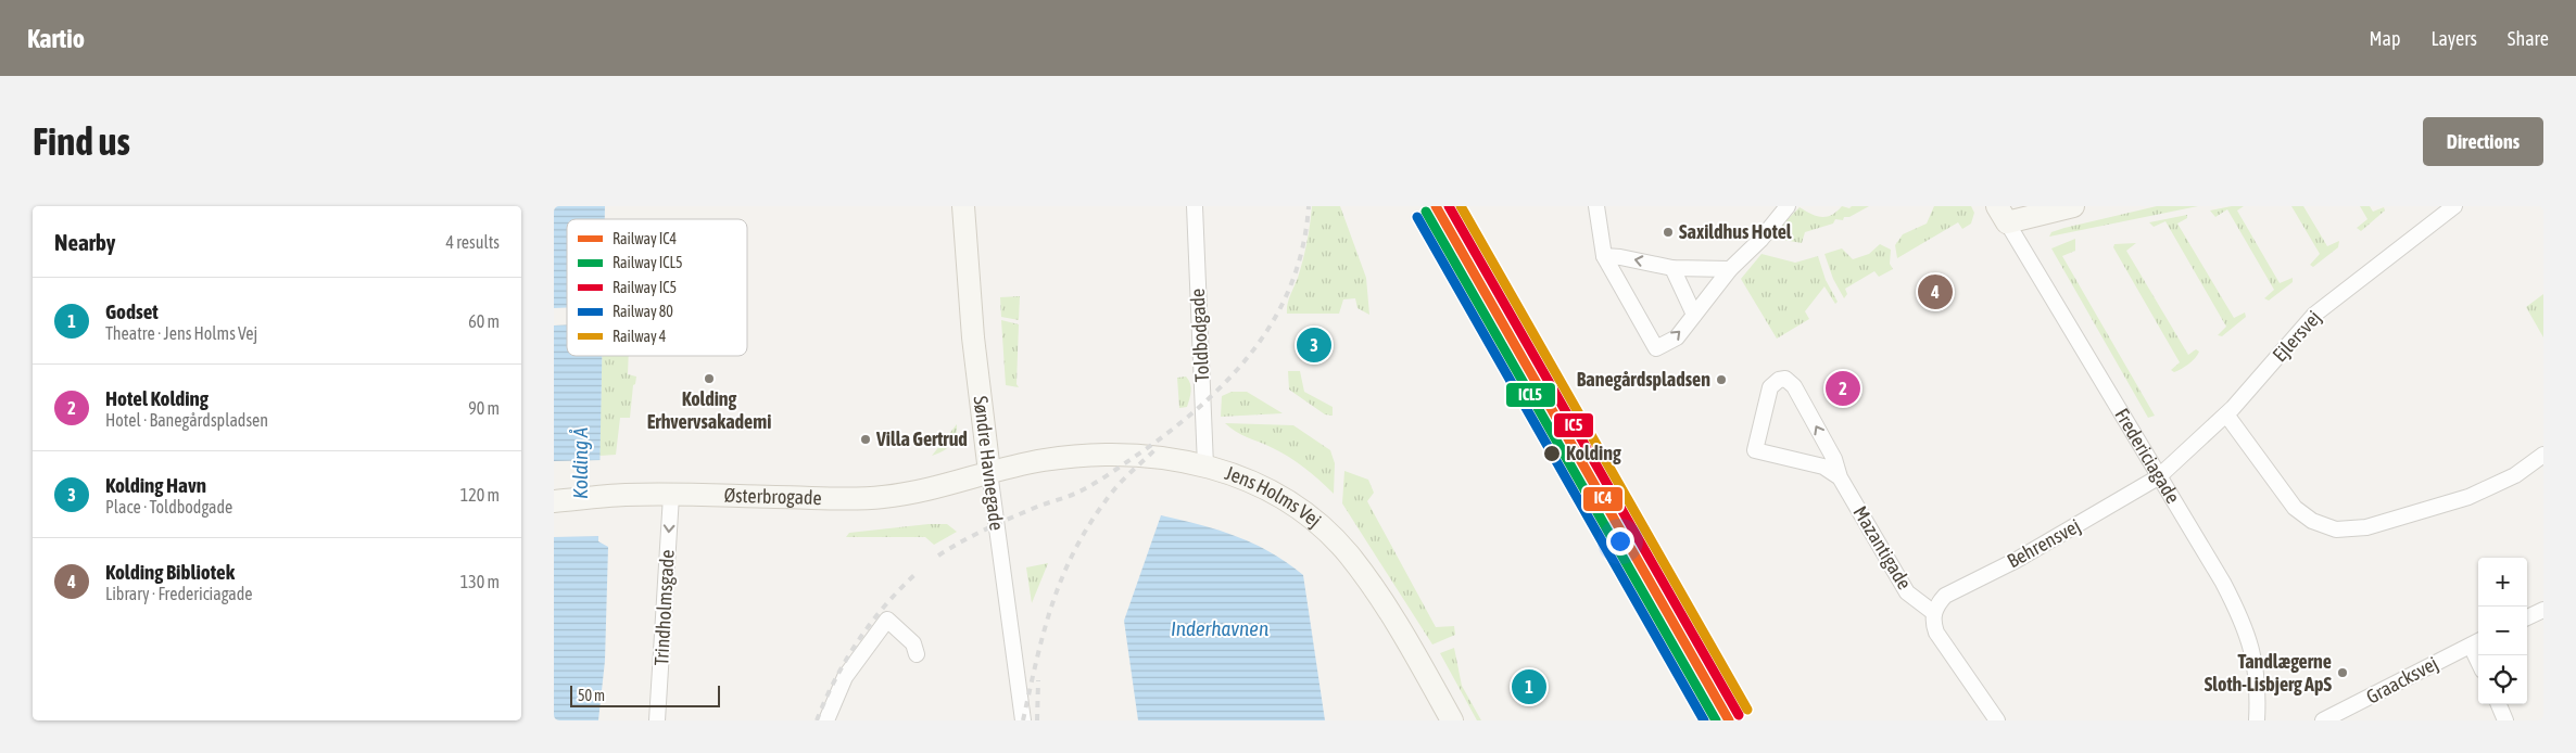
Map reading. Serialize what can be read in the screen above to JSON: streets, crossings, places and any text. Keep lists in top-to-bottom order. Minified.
{"streets":{"main road":["Søndre Havnegade","Østerbrogade","Jens Holms Vej"],"street":["Toldbodgade","Ejlersvej","Fredericiagade","Behrensvej","Mazantigade","Trindholmsgade","Graacksvej"]},"crossings":[["Toldbodgade","Jens Holms Vej"],["Ejlersvej","Fredericiagade"],["Ejlersvej","Behrensvej"],["Fredericiagade","Behrensvej"],["Søndre Havnegade","Østerbrogade"],["Søndre Havnegade","Jens Holms Vej"],["Østerbrogade","Jens Holms Vej"],["Østerbrogade","Trindholmsgade"],["Behrensvej","Mazantigade"]],"one_way":["Trindholmsgade"],"water":["Kolding Å","Inderhavnen"],"places":["Saxildhus Hotel","Kolding Erhvervsakademi","Banegårdspladsen","Villa Gertrud","Kolding","Tandlægerne Sloth-Lisbjerg ApS"],"lines":["rail line IC4","rail line IC5","rail line 4","rail line ICL5","rail line 80"],"legend":["Railway IC4","Railway ICL5","Railway IC5","Railway 80","Railway 4"],"scale_bar":"50 m","page":{"header":"Kartio","nav":["Map","Layers","Share"],"buttons":"Directions","title":"Find us","heading":["Nearby","4 results"],"pins":["4","3","2","1"],"list":[{"mark":"1","name":"Godset","note":"Theatre · Jens Holms Vej","value":"60 m"},{"mark":"2","name":"Hotel Kolding","note":"Hotel · Banegårdspladsen","value":"90 m"},{"mark":"3","name":"Kolding Havn","note":"Place · Toldbodgade","value":"120 m"},{"mark":"4","name":"Kolding Bibliotek","note":"Library · Fredericiagade","value":"130 m"}],"map_buttons":["+","−"],"scale":"50 m"}}
